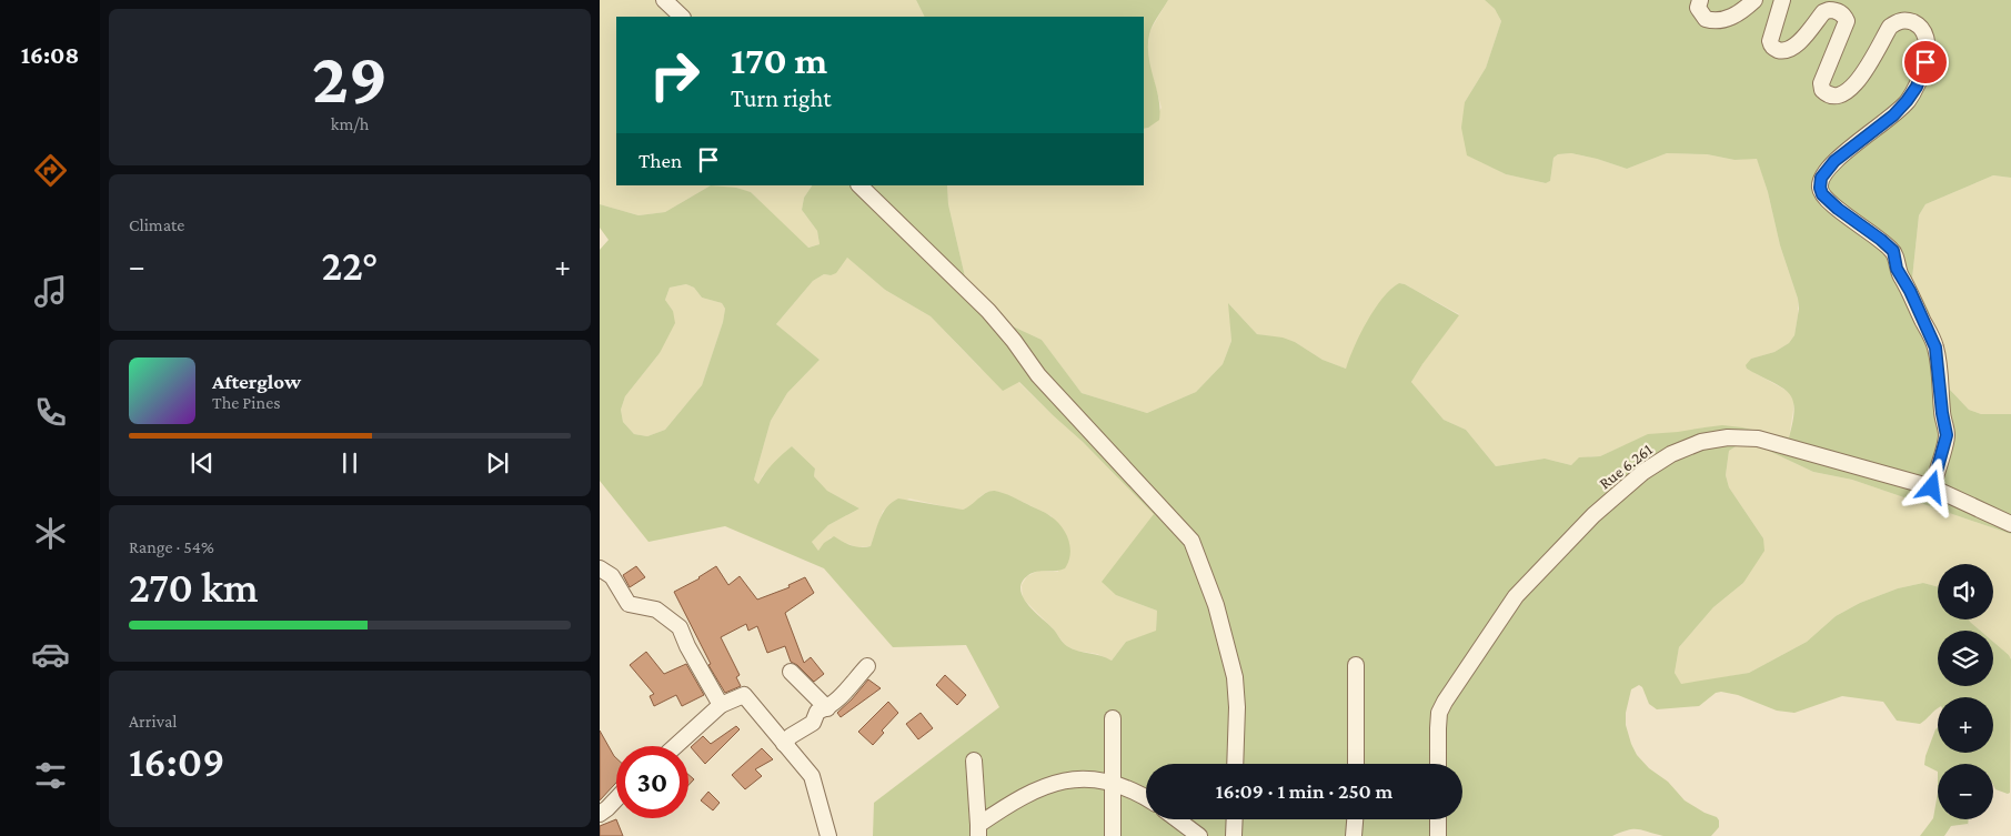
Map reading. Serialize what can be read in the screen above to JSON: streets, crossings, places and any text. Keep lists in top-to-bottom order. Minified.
{"streets":{"street":["Rue 6.261"]},"page":{"tabs":"16:08","tile":[["29","km/h"],"Climate",["Range · 54%","270 km"],["Arrival","16:09"]],"turn":["170 m","Turn right"],"then":"Then","heat":["−","22°","+"],"song":["Afterglow","The Pines"],"map_buttons":["+","−"],"limit":"30","trip":"16:09 · 1 min · 250 m"}}
